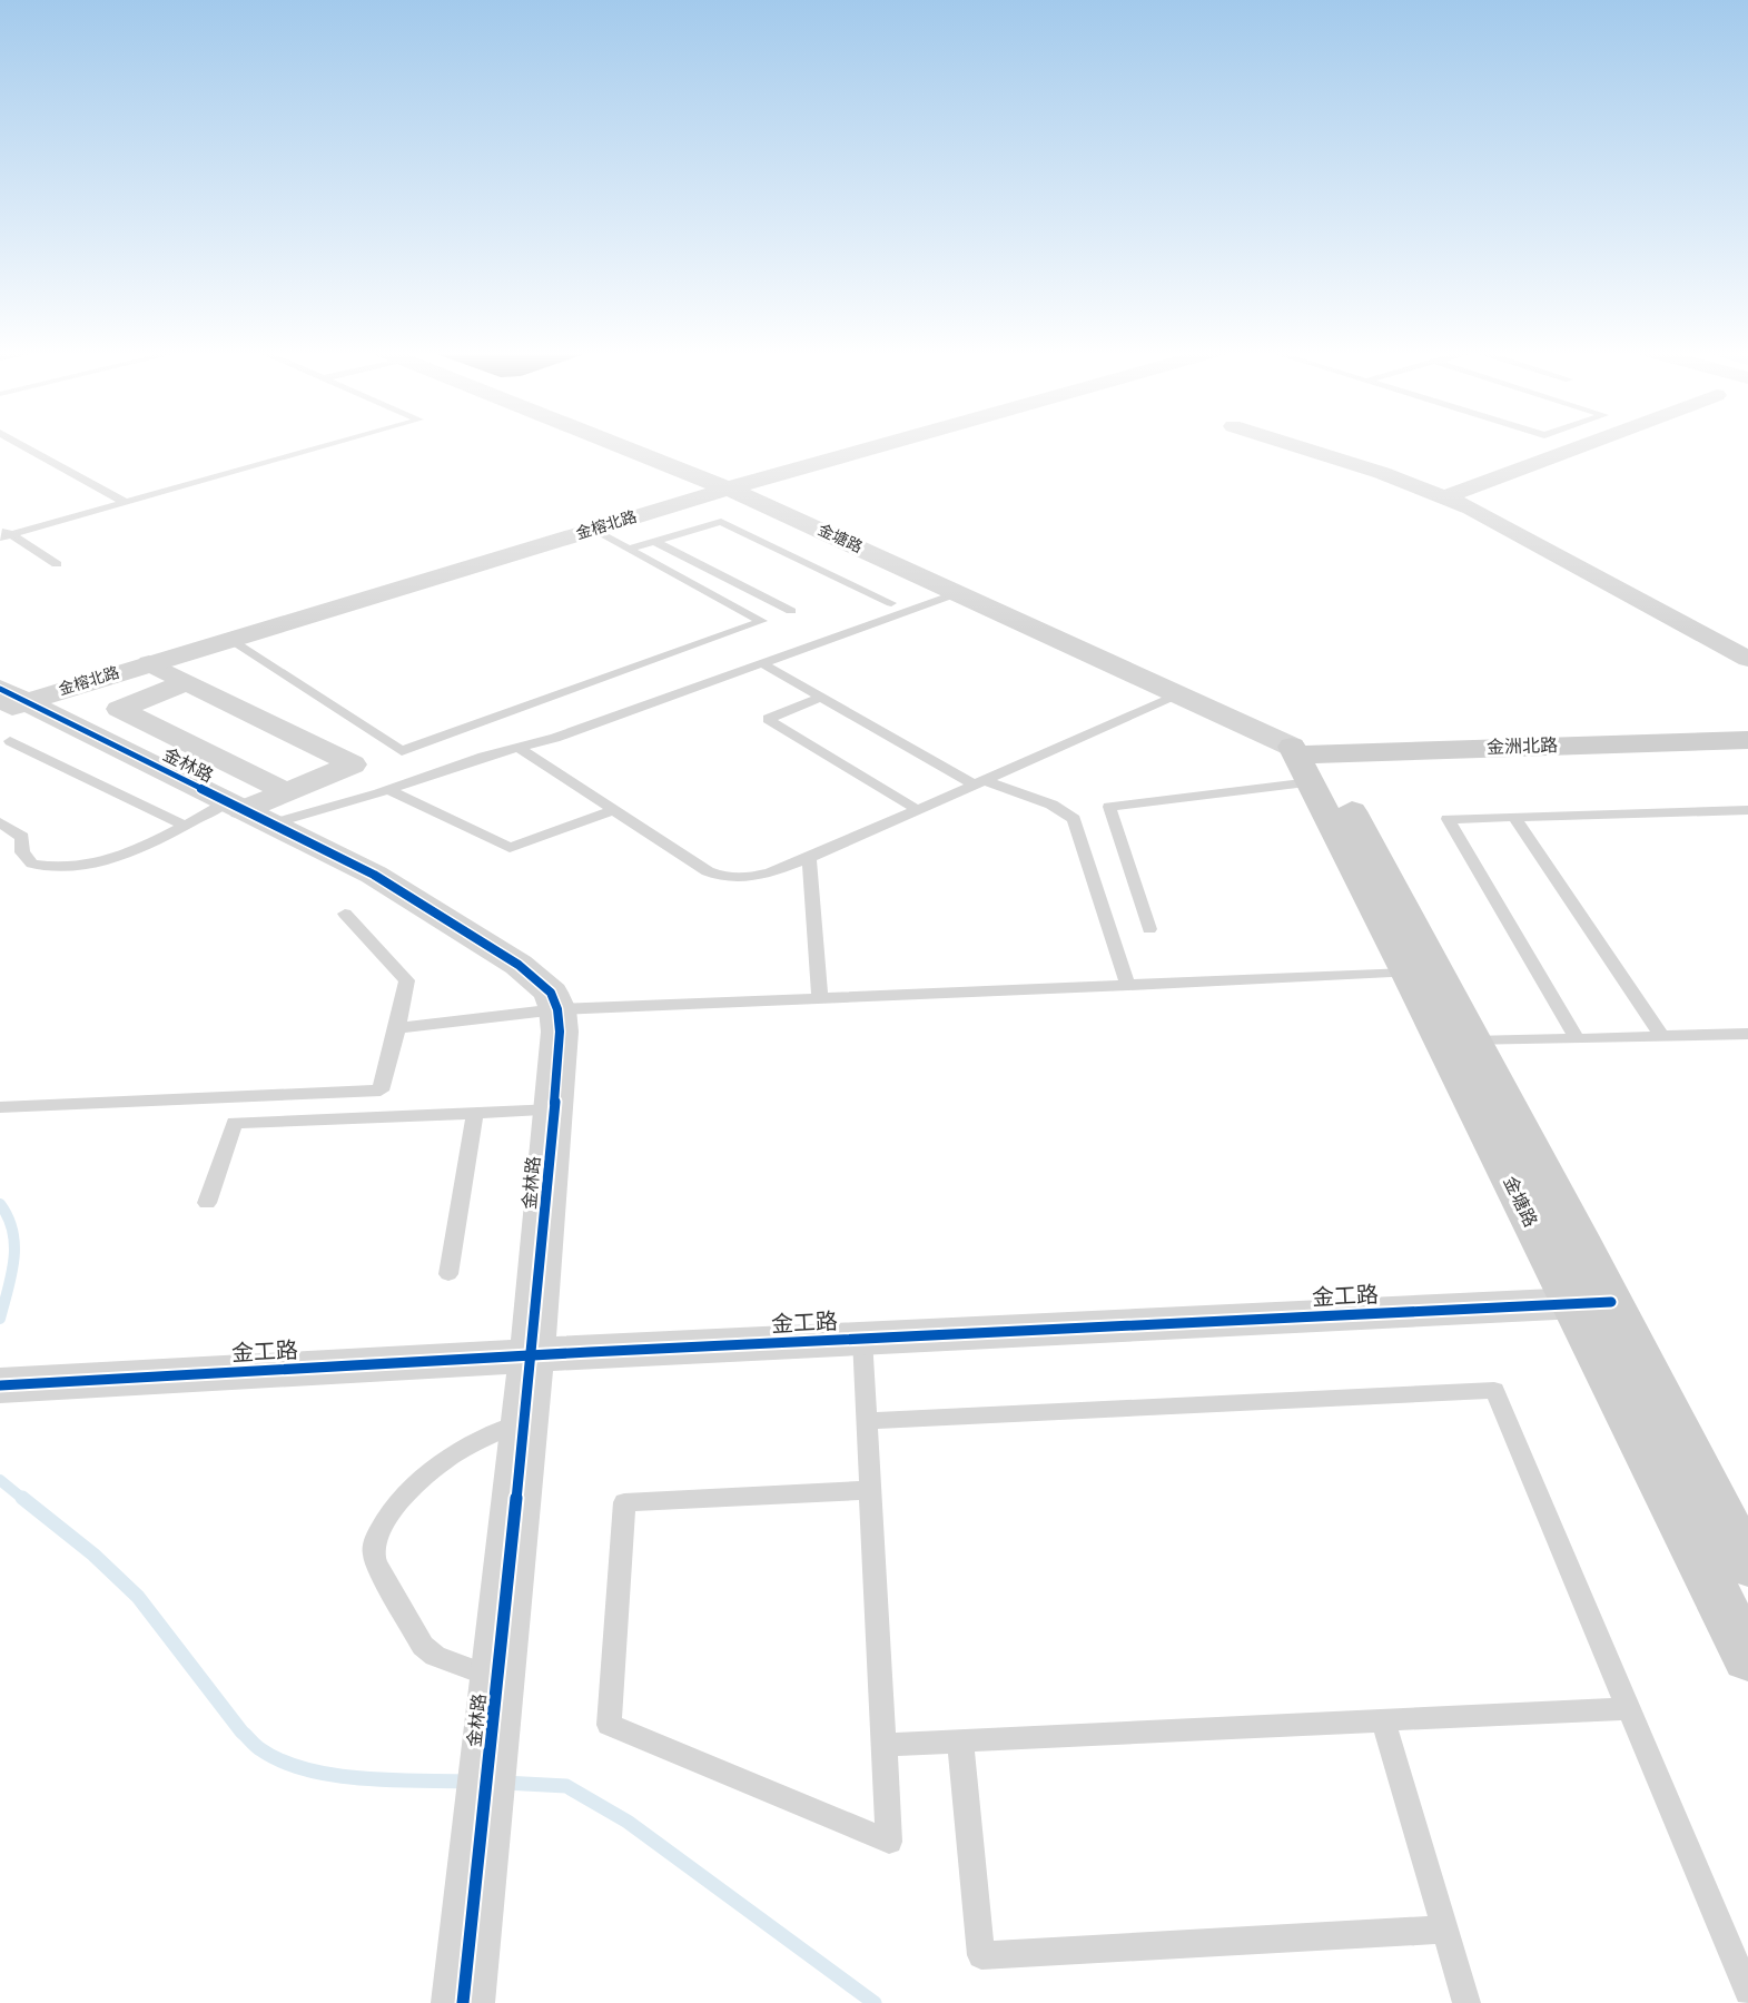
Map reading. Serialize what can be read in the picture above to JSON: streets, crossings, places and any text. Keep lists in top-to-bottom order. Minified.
{"streets":{"main road":["金塘路","金洲北路"],"street":["金榕北路","金林路","金工路"]},"crossings":[["金榕北路","金塘路"],["金榕北路","金林路"],["金塘路","金洲北路"],["金塘路","金工路"],["金林路","金工路"]]}
